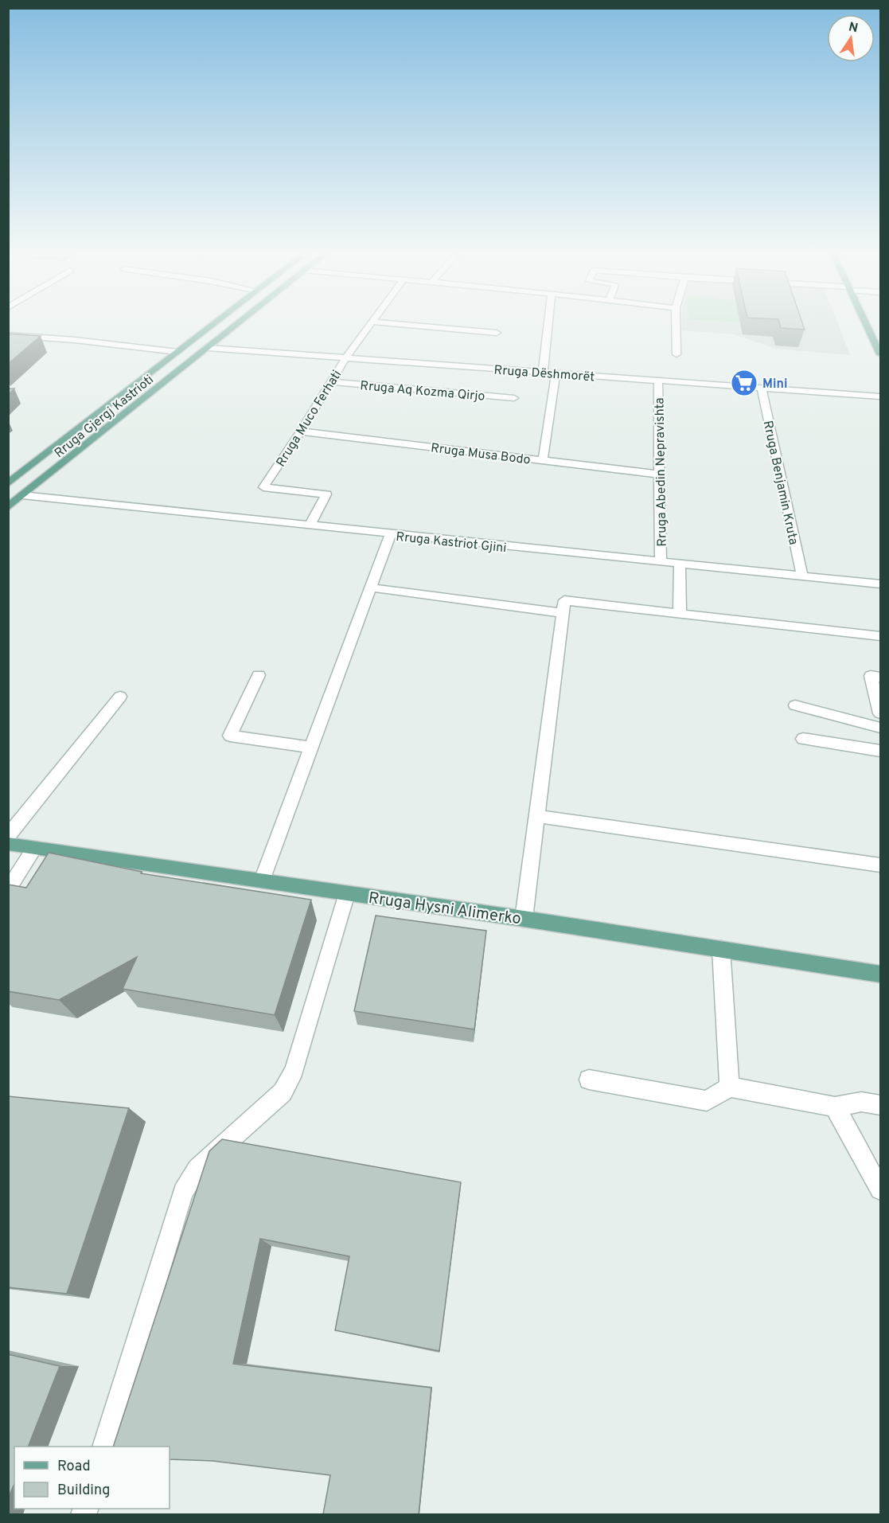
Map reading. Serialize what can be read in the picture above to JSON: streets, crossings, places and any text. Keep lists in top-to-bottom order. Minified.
{"streets":{"main road":["Rruga Gjergj Kastrioti","Rruga Hysni Alimerko"],"street":["Rruga Dëshmorët","Rruga Aq Kozma Qirjo","Rruga Muco Ferhati","Rruga Musa Bodo","Rruga Abedin Nepravishta","Rruga Benjamin Kruta","Rruga Kastriot Gjini"]},"crossings":[["Rruga Dëshmorët","Rruga Gjergj Kastrioti"],["Rruga Dëshmorët","Rruga Muco Ferhati"],["Rruga Dëshmorët","Rruga Abedin Nepravishta"],["Rruga Dëshmorët","Rruga Benjamin Kruta"],["Rruga Aq Kozma Qirjo","Rruga Muco Ferhati"],["Rruga Gjergj Kastrioti","Rruga Kastriot Gjini"],["Rruga Muco Ferhati","Rruga Musa Bodo"],["Rruga Muco Ferhati","Rruga Kastriot Gjini"],["Rruga Musa Bodo","Rruga Abedin Nepravishta"],["Rruga Abedin Nepravishta","Rruga Kastriot Gjini"],["Rruga Benjamin Kruta","Rruga Kastriot Gjini"]],"places":{"supermarket":["Mini"]},"legend":["Road","Building"],"north":"top"}
